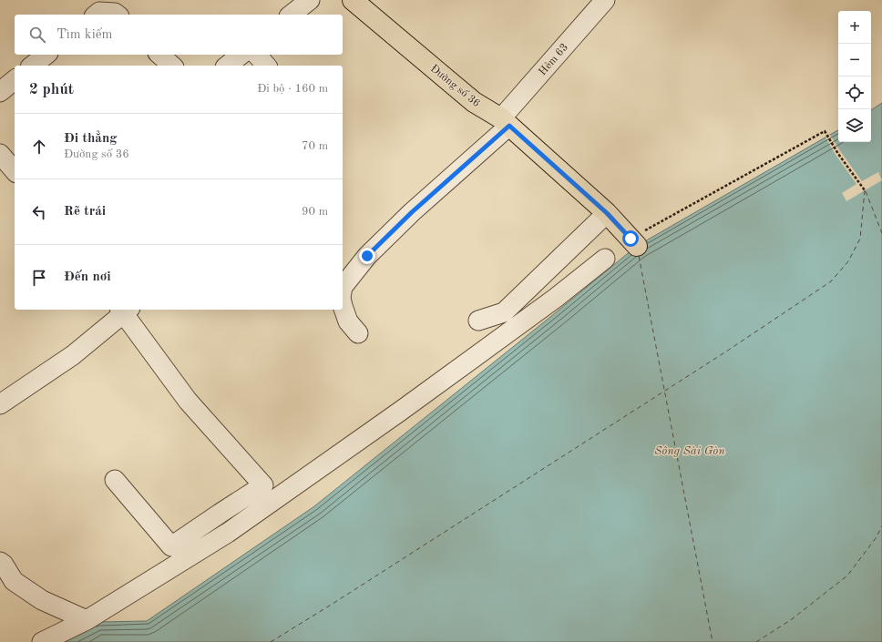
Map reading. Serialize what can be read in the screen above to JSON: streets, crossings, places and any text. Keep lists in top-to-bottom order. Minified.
{"streets":{"main road":["Đường số 36"],"street":["Hẻm 63"]},"crossings":[["Hẻm 63","Đường số 36"]],"water":["Sông Sài Gòn"],"page":{"map_buttons":["+","−"],"search":"Tìm kiếm","heading":["2 phút","Đi bộ · 160 m"],"list":[["Đi thẳng","Đường số 36","70 m"],["Rẽ trái","90 m"],"Đến nơi"]}}
